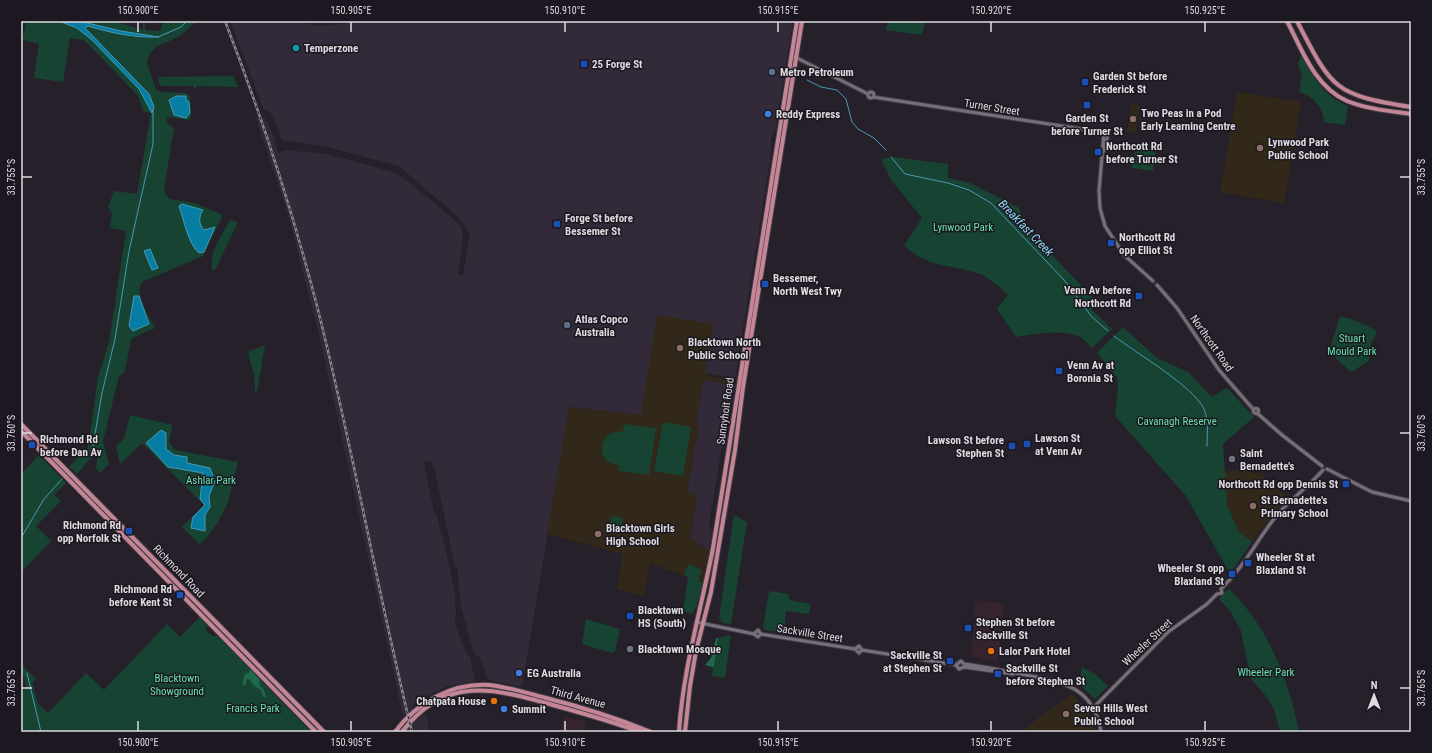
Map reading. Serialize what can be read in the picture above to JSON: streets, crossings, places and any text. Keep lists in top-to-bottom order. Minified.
{"streets":{"main road":["Sunnyholt Road","Richmond Road","Third Avenue"],"street":["Turner Street","Northcott Road","Sackville Street","Wheeler Street"]},"crossings":[["Turner Street","Northcott Road"],["Turner Street","Sunnyholt Road"],["Northcott Road","Wheeler Street"],["Sunnyholt Road","Sackville Street"]],"water":["Breakfast Creek"],"parks":["Lynwood Park","Stuart Mould Park","Cavanagh Reserve","Ashlar Park","Wheeler Park","Blacktown Showground","Francis Park"],"places":{"other":["Temperzone","Metro Petroleum","Reddy Express","Two Peas in a Pod Early Learning Centre","Lynwood Park Public School","Atlas Copco Australia","Blacktown North Public School","Saint Bernadette's","St Bernadette's Primary School","Blacktown Girls High School","Blacktown Mosque","Lalor Park Hotel","EG Australia","Chatpata House","Summit","Seven Hills West Public School"],"transit":["25 Forge St","Garden St before Frederick St","Garden St before Turner St","Northcott Rd before Turner St","Forge St before Bessemer St","Northcott Rd opp Elliot St","Bessemer, North West Twy","Venn Av before Northcott Rd","Venn Av at Boronia St","Lawson St at Venn Av","Richmond Rd before Dan Av","Lawson St before Stephen St","Northcott Rd opp Dennis St","Richmond Rd opp Norfolk St","Wheeler St at Blaxland St","Wheeler St opp Blaxland St","Richmond Rd before Kent St","Blacktown HS (South)","Stephen St before Sackville St","Sackville St at Stephen St","Sackville St before Stephen St"]},"north":"top","coordinates":["150.900°E","150.905°E","150.910°E","150.915°E","150.920°E","150.925°E","33.755°S","33.760°S","33.765°S"]}
